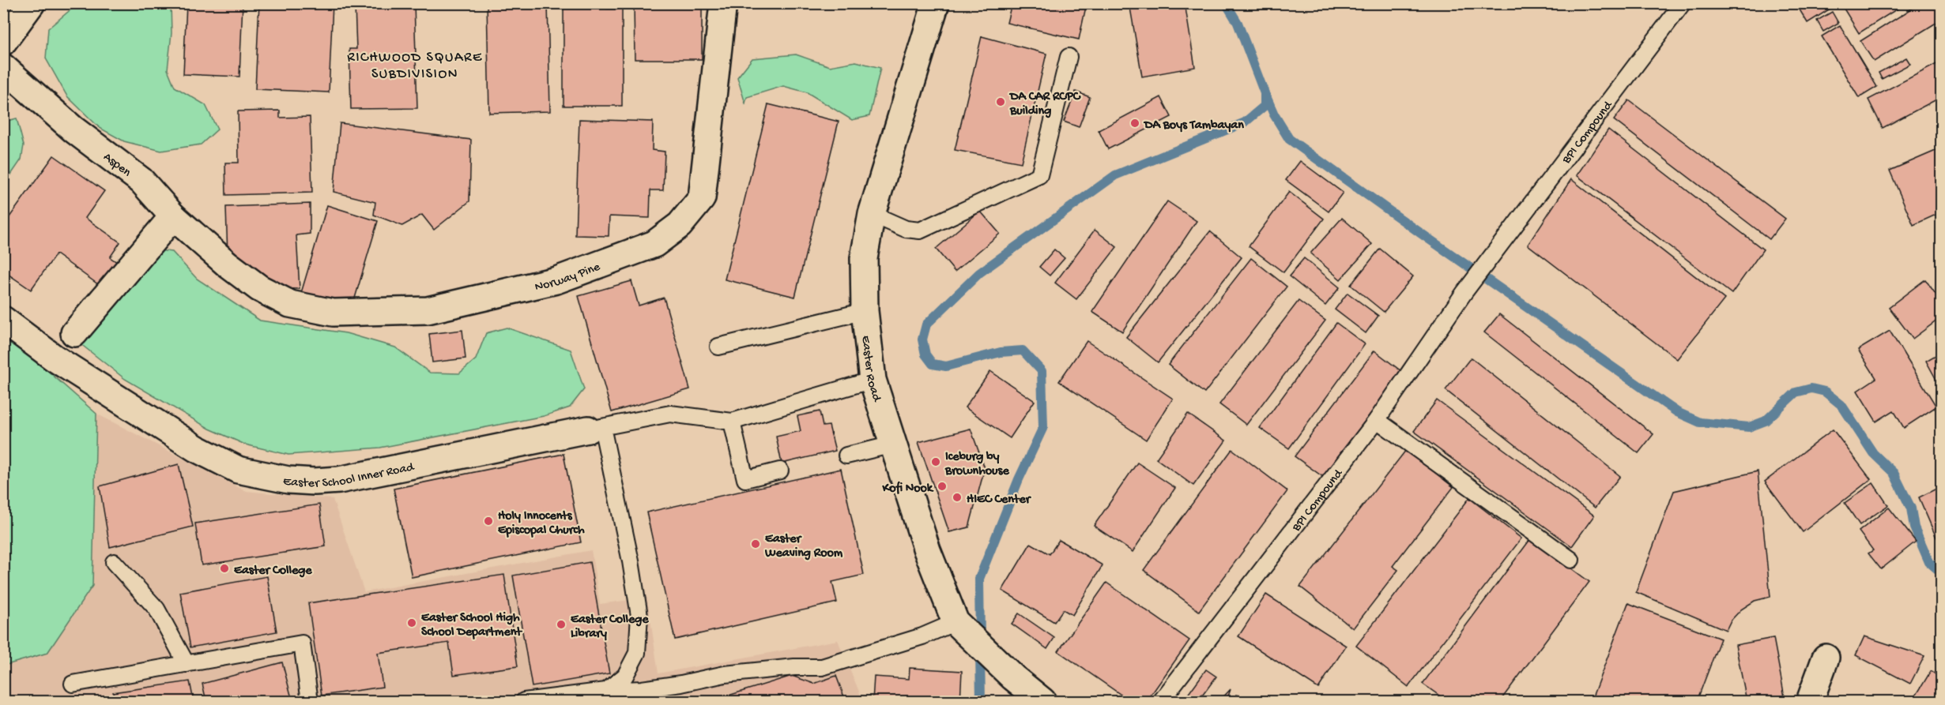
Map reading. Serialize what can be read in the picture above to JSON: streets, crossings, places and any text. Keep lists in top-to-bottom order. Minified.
{"streets":{"street":["Aspen","Norway Pine","Easter Road","Easter School Inner Road"],"lane":["BPI Compound"]},"crossings":[["Aspen","Norway Pine"]],"districts":["RICHWOOD SQUARE SUBDIVISION"],"places":["DA CAR RCPC Building","DA Boys Tambayan","Iceburg by Brownhouse","Kofi Nook","HIEC Center","Holy Innocents Episcopal Church","Easter Weaving Room","Easter College","Easter School High School Department","Easter College Library"]}
